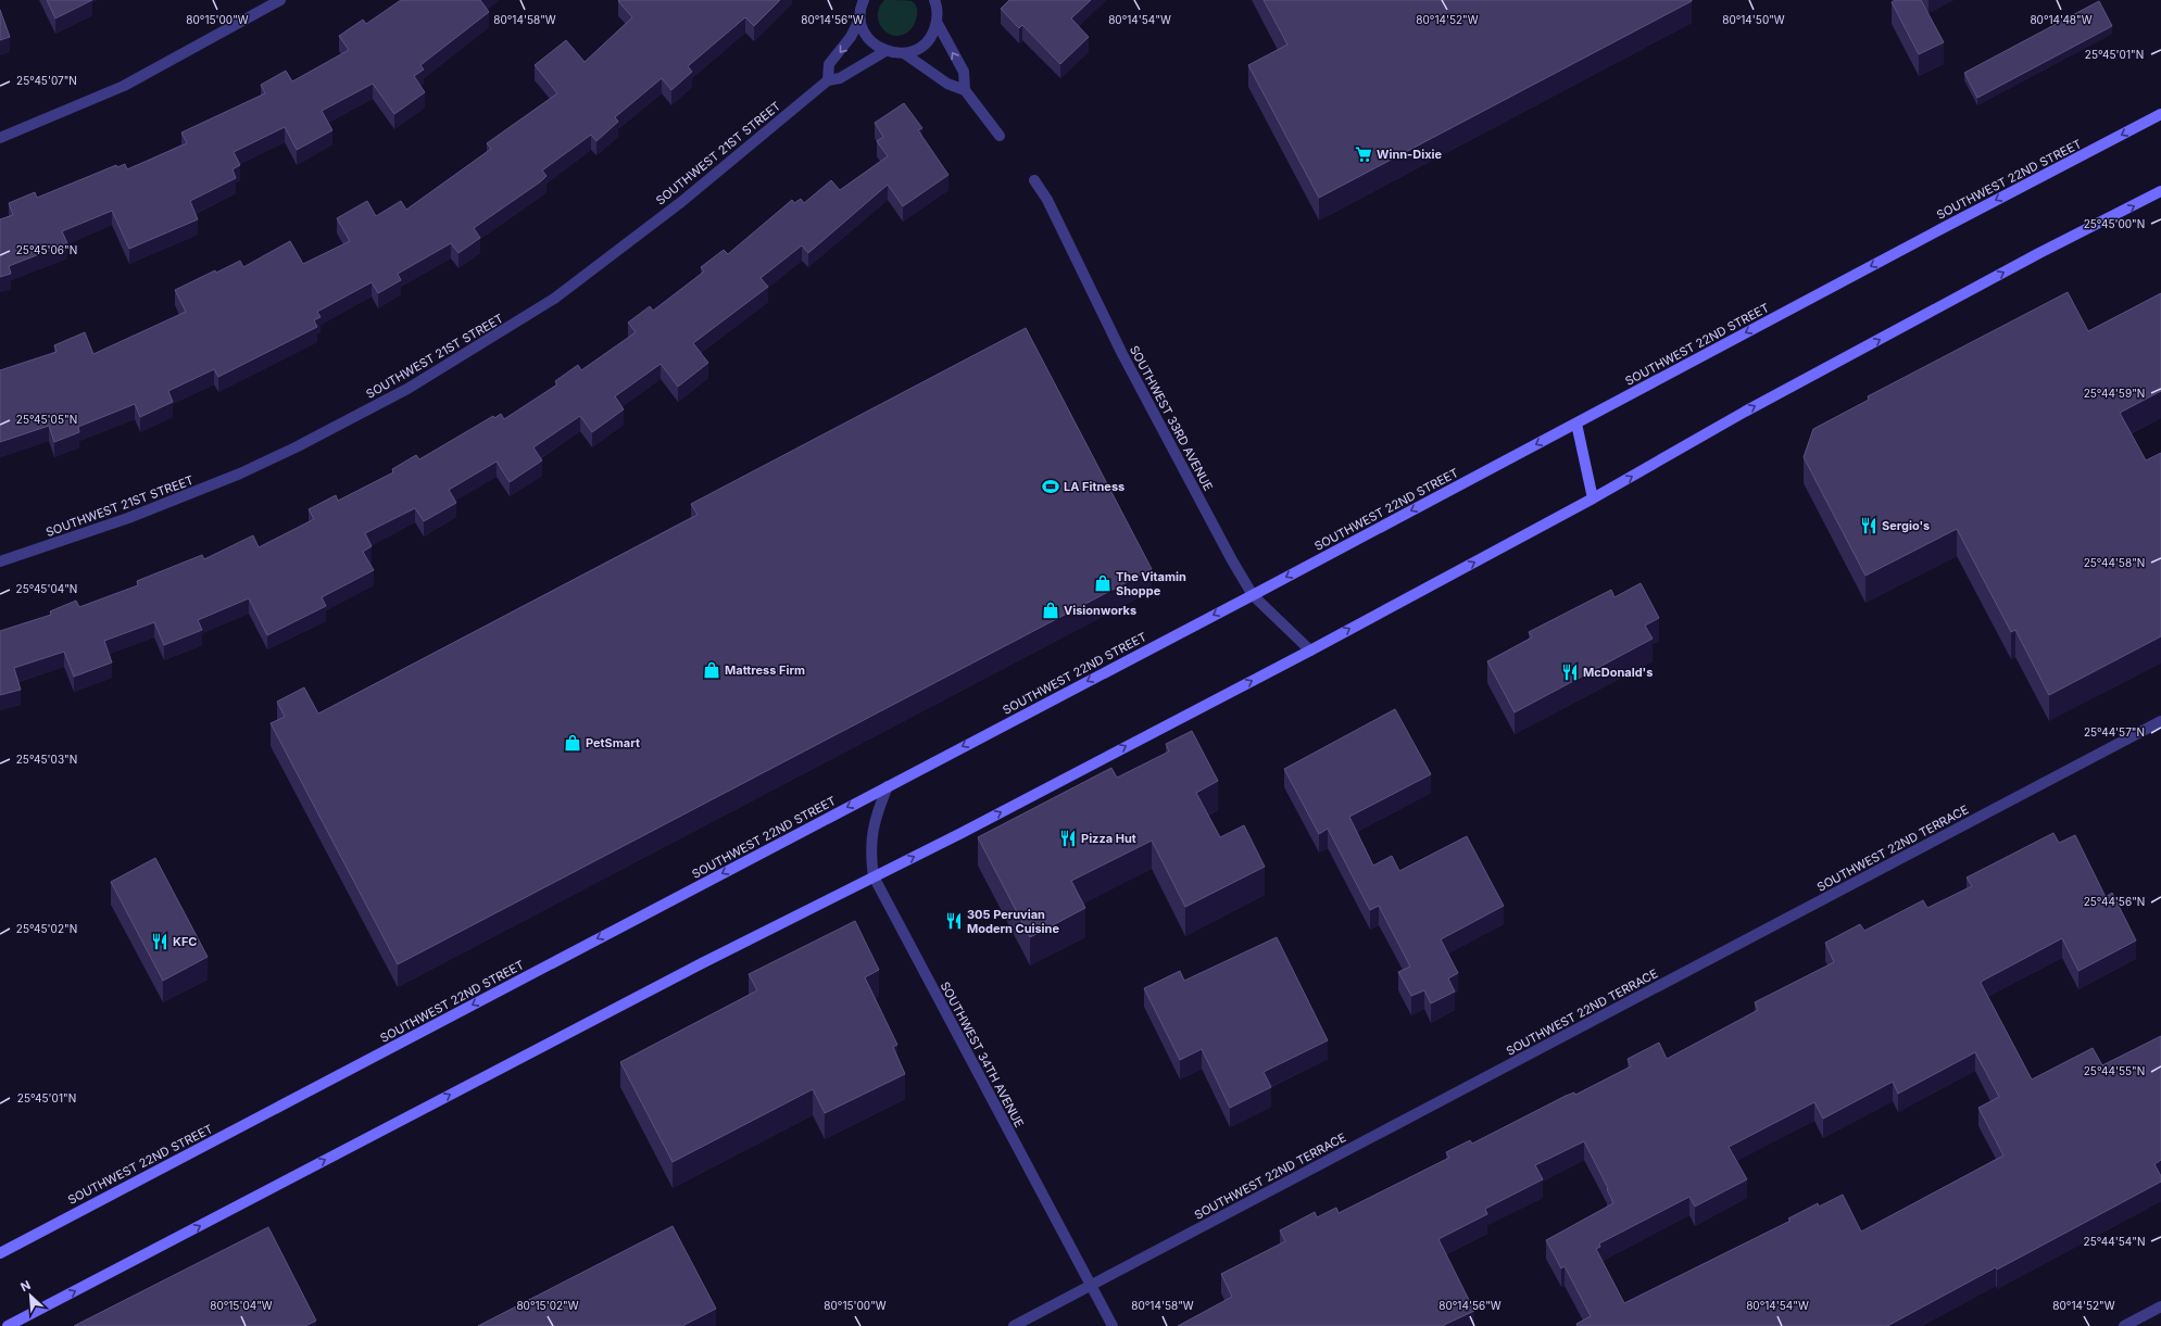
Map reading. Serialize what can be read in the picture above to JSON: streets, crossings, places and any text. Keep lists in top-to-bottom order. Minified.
{"streets":{"main road":["SOUTHWEST 22ND STREET"],"street":["SOUTHWEST 21ST STREET","SOUTHWEST 33RD AVENUE","SOUTHWEST 22ND TERRACE","SOUTHWEST 34TH AVENUE"]},"crossings":[["SOUTHWEST 22ND STREET","SOUTHWEST 33RD AVENUE"],["SOUTHWEST 22ND STREET","SOUTHWEST 34TH AVENUE"],["SOUTHWEST 22ND TERRACE","SOUTHWEST 34TH AVENUE"]],"places":{"supermarket":["Winn-Dixie"],"sports":["LA Fitness"],"restaurant":["Sergio's","McDonald's","Pizza Hut","305 Peruvian Modern Cuisine","KFC"],"shop":["The Vitamin Shoppe","Visionworks","Mattress Firm","PetSmart"]},"north":"top left","coordinates":["80°15'00\"W","80°14'58\"W","80°14'56\"W","80°14'54\"W","80°14'50\"W","80°14'52\"W","80°14'48\"W","25°45'01\"N","25°45'07\"N","25°45'00\"N","25°45'06\"N","25°44'59\"N","25°45'05\"N","25°44'58\"N","25°45'04\"N","25°44'57\"N","25°45'03\"N","25°44'56\"N","25°45'02\"N","25°44'55\"N","25°44'54\"N","80°15'04\"W","80°15'02\"W"]}
